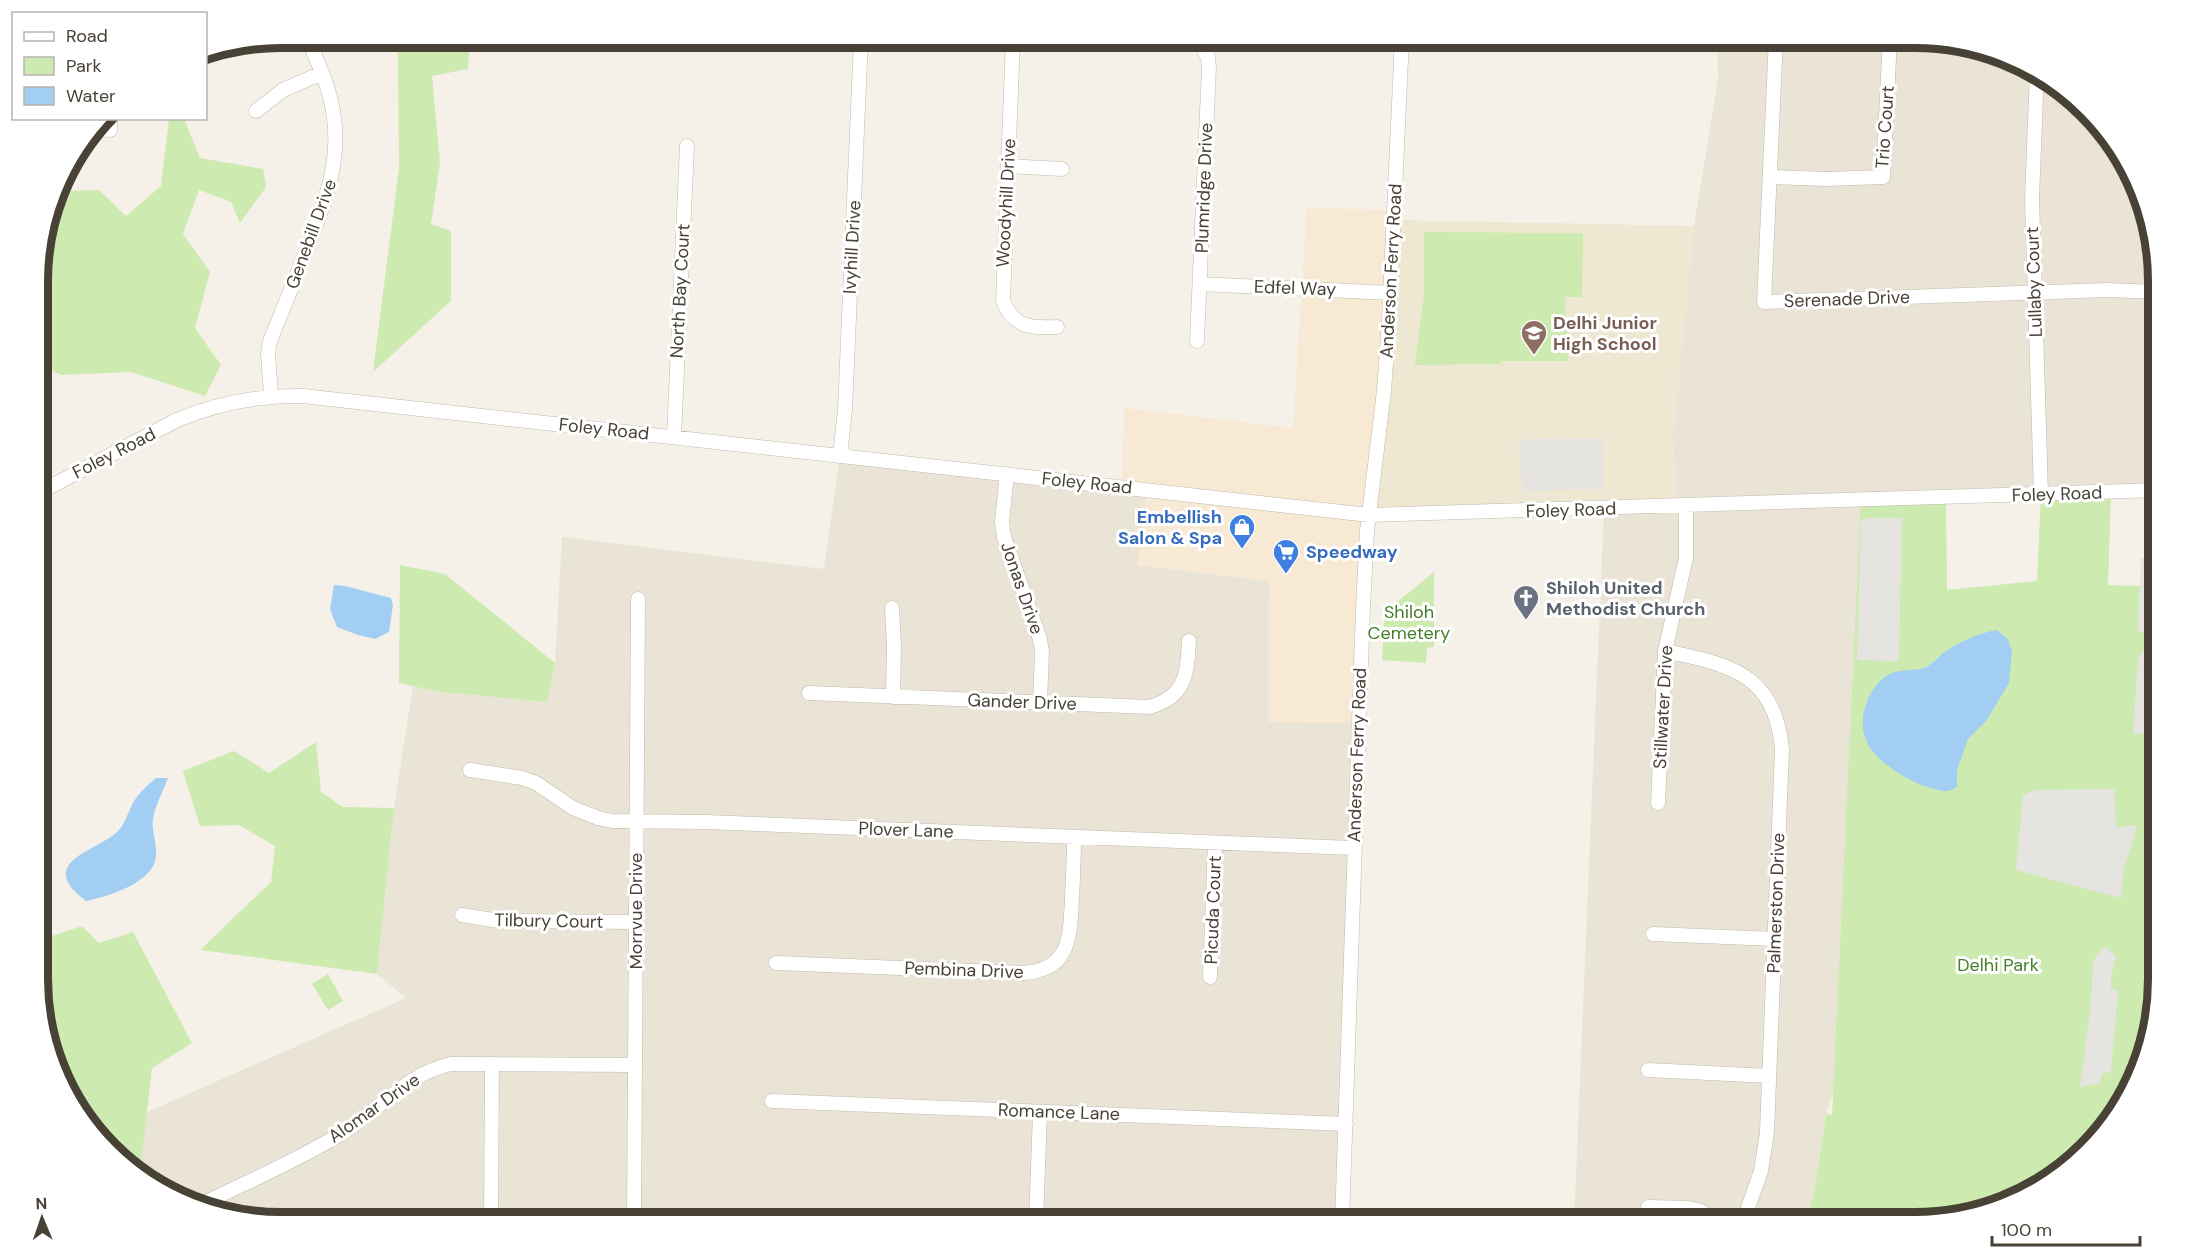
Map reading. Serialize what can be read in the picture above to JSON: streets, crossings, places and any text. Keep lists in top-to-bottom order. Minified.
{"streets":{"street":["Trio Court","Plumridge Drive","Woodyhill Drive","Genebill Drive","Ivyhill Drive","Anderson Ferry Road","Lullaby Court","Edfel Way","North Bay Court","Serenade Drive","Foley Road","Jonas Drive","Gander Drive","Stillwater Drive","Plover Lane","Palmerston Drive","Picuda Court","Morrvue Drive","Tilbury Court","Pembina Drive","Alomar Drive","Romance Lane"]},"crossings":[["Trio Court","Serenade Drive"],["Plumridge Drive","Edfel Way"],["Genebill Drive","Foley Road"],["Ivyhill Drive","Foley Road"],["Anderson Ferry Road","Edfel Way"],["Anderson Ferry Road","Foley Road"],["Anderson Ferry Road","Plover Lane"],["Anderson Ferry Road","Romance Lane"],["Lullaby Court","Serenade Drive"],["Lullaby Court","Foley Road"],["North Bay Court","Foley Road"],["Foley Road","Jonas Drive"],["Foley Road","Stillwater Drive"],["Jonas Drive","Gander Drive"],["Stillwater Drive","Palmerston Drive"],["Plover Lane","Picuda Court"],["Plover Lane","Morrvue Drive"],["Plover Lane","Pembina Drive"],["Morrvue Drive","Tilbury Court"],["Morrvue Drive","Alomar Drive"]],"parks":["Shiloh Cemetery","Delhi Park"],"places":{"school or university":["Delhi Junior High School"],"shop":["Embellish Salon & Spa"],"supermarket":["Speedway"],"church":["Shiloh United Methodist Church"]},"legend":["Road","Park","Water"],"scale_bar":"100 m","north":"top"}
